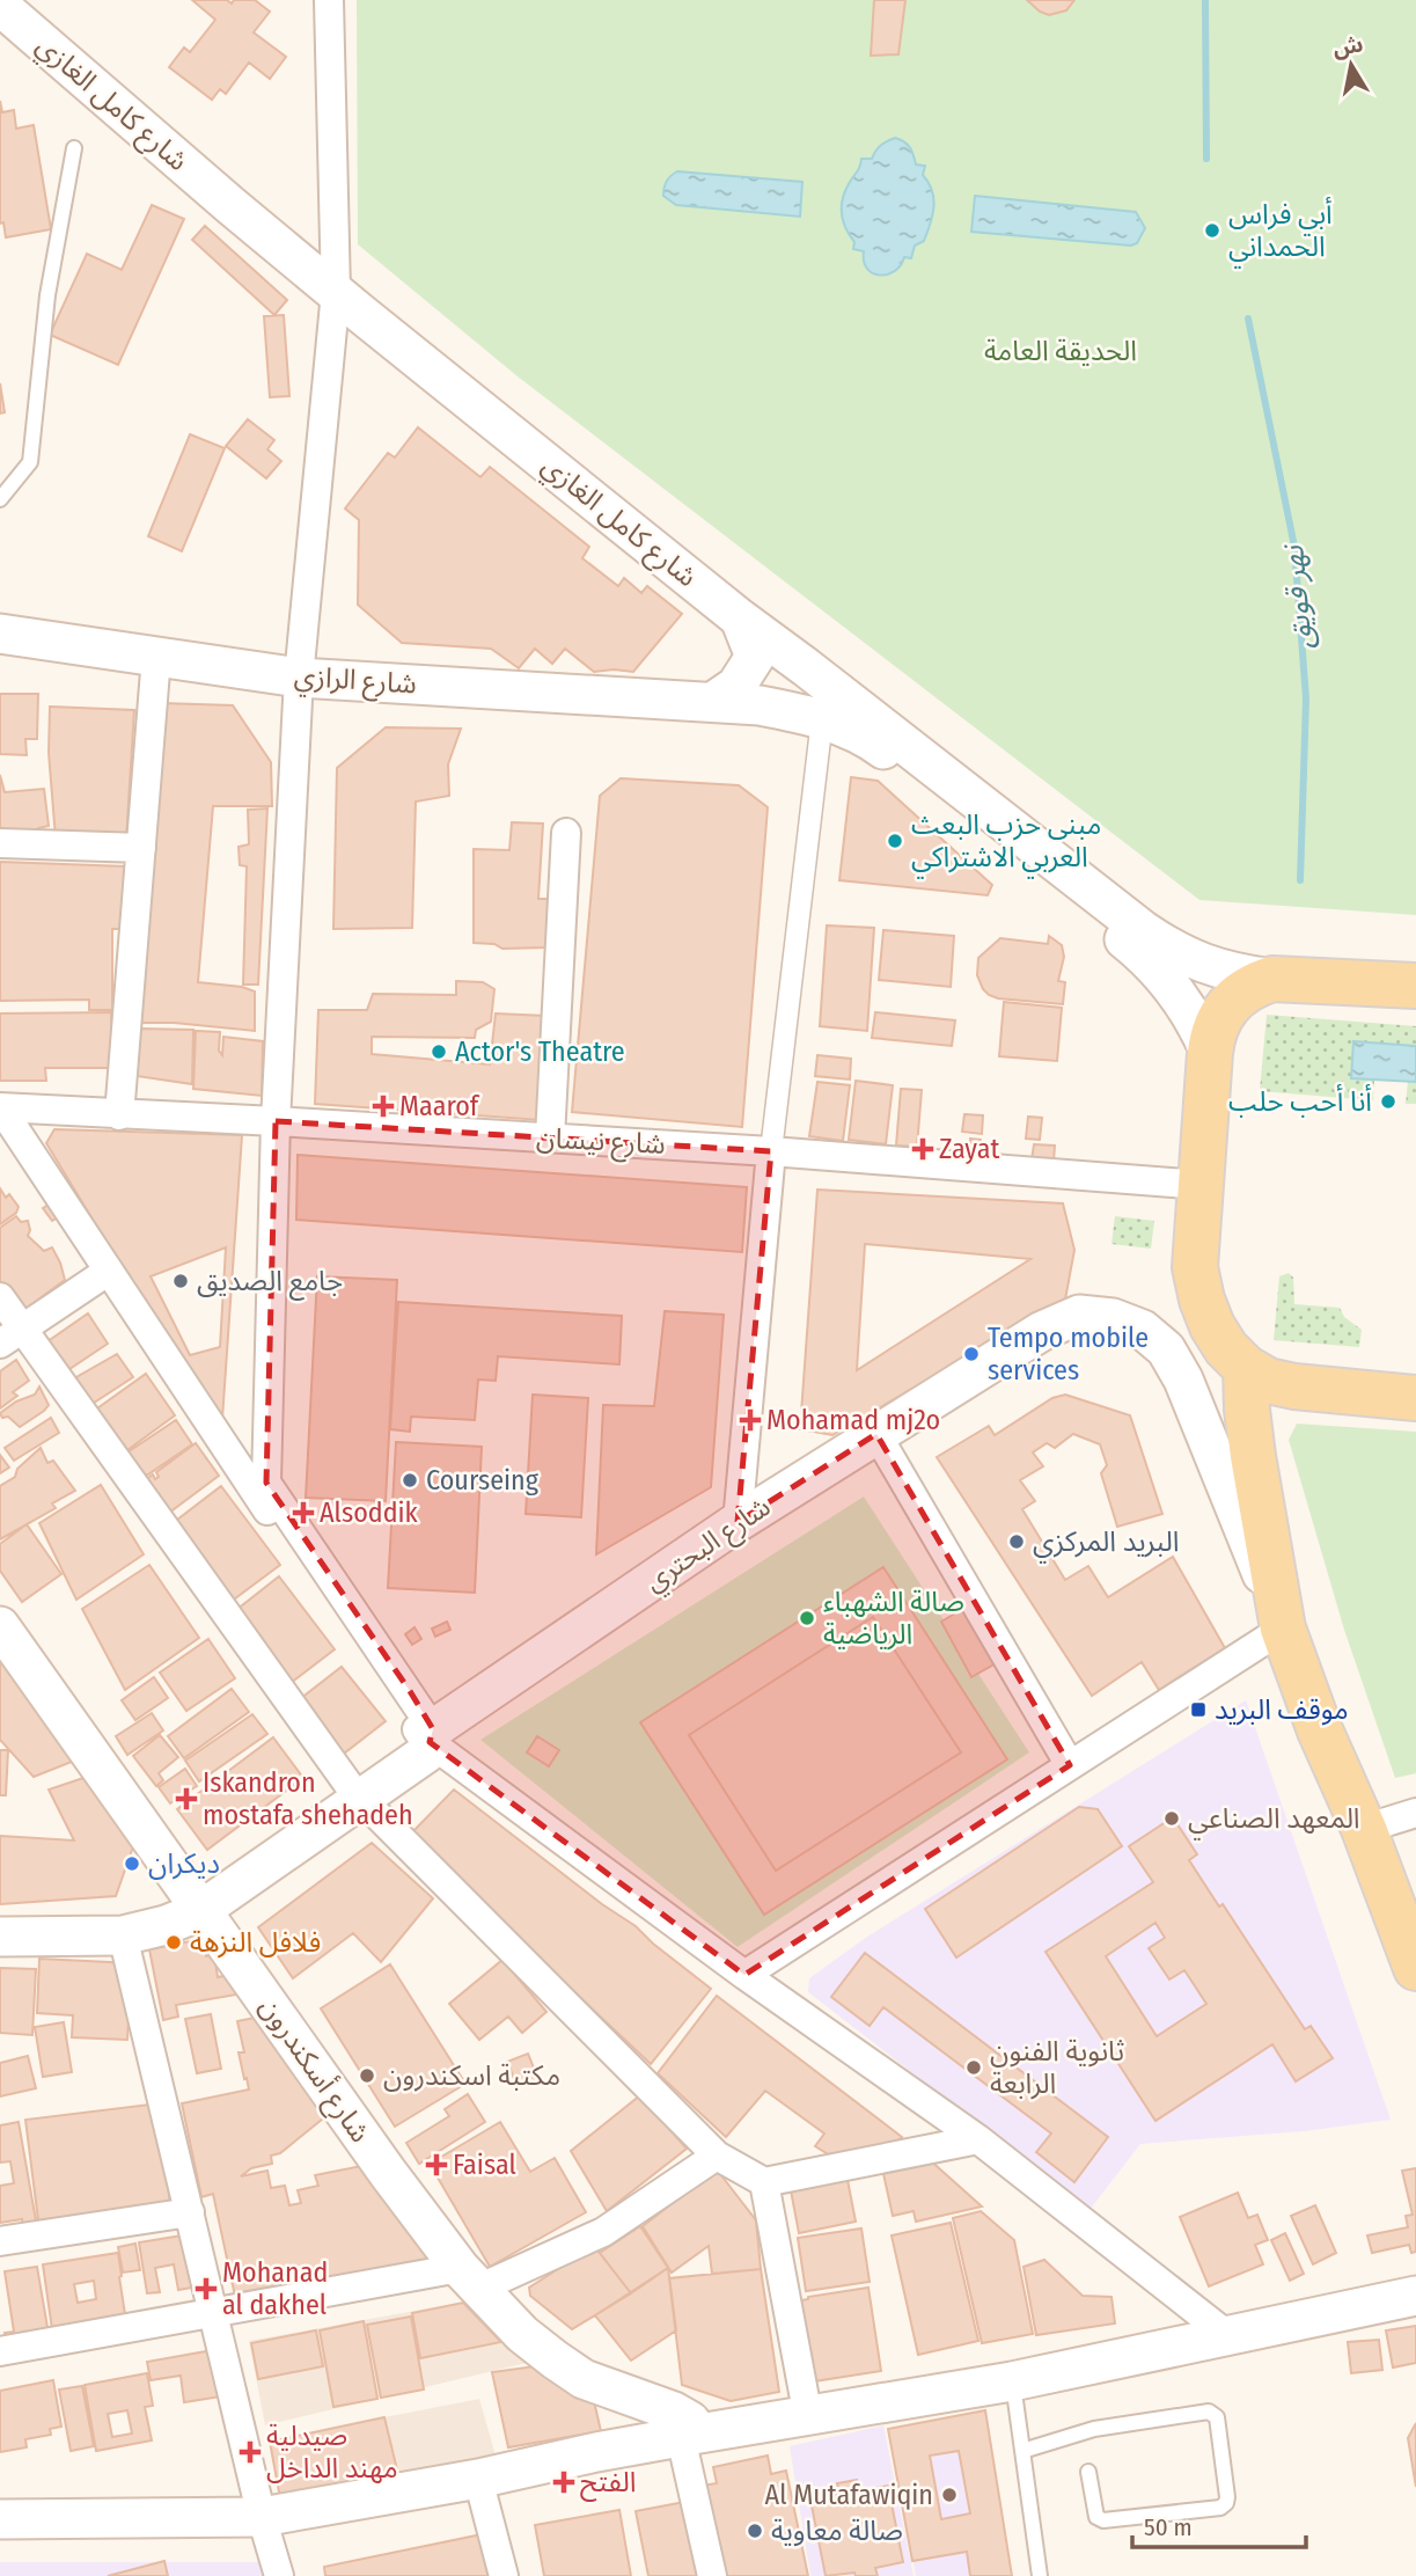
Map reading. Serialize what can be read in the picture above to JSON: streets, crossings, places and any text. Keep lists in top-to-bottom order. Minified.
{"streets":{"main road":["شارع كامل الغازي","شارع الرازي","شارع البحتري","شارع أسكندرون"],"street":["شارع نيسان"]},"crossings":[["شارع البحتري","شارع أسكندرون"]],"water":["نهر قويق"],"parks":["الحديقة العامة"],"places":{"other":["أبي فراس الحمداني","مبنى حزب البعث العربي الاشتراكي","Actor's Theatre","أنا أحب حلب","جامع الصديق","Tempo mobile services","Courseing","البريد المركزي","صالة الشهباء الرياضية","المعهد الصناعي","ديكران","فلافل النزهة","ثانوية الفنون الرابعة","مكتبة اسكندرون","Al Mutafawiqin","صالة معاوية"],"health":["Maarof","Zayat","Mohamad mj2o","Alsoddik","Iskandron mostafa shehadeh","Faisal","Mohanad al dakhel","صيدلية مهند الداخل","الفتح"],"transit":["موقف البريد"]},"scale_bar":"50 m","north":"top"}
